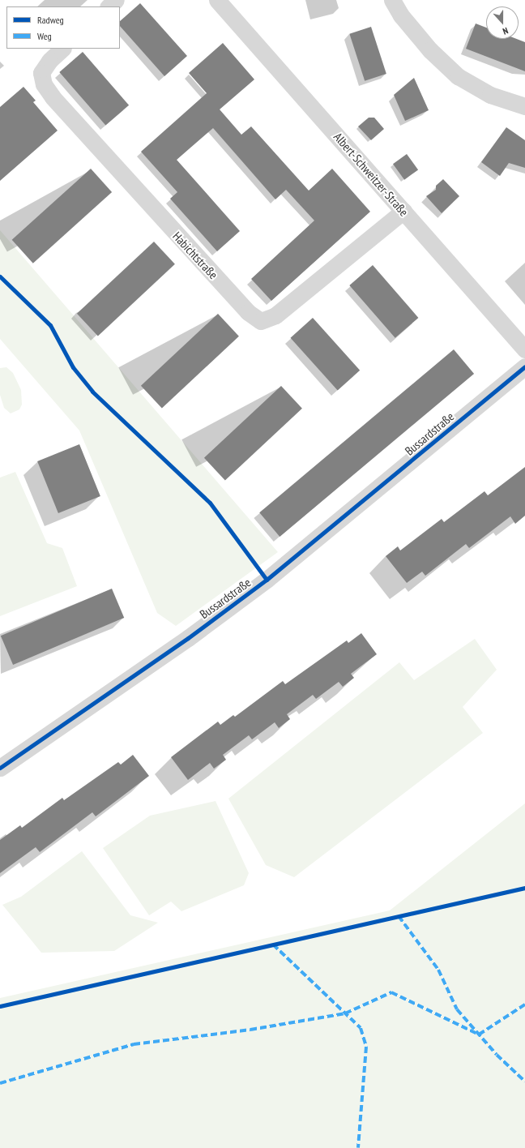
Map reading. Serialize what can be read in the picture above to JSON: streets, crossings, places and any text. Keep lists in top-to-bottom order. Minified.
{"streets":{"street":["Albert-Schweitzer-Straße","Habichtstraße","Bussardstraße"]},"crossings":[["Albert-Schweitzer-Straße","Habichtstraße"]],"legend":["Radweg","Weg"],"north":"bottom"}
